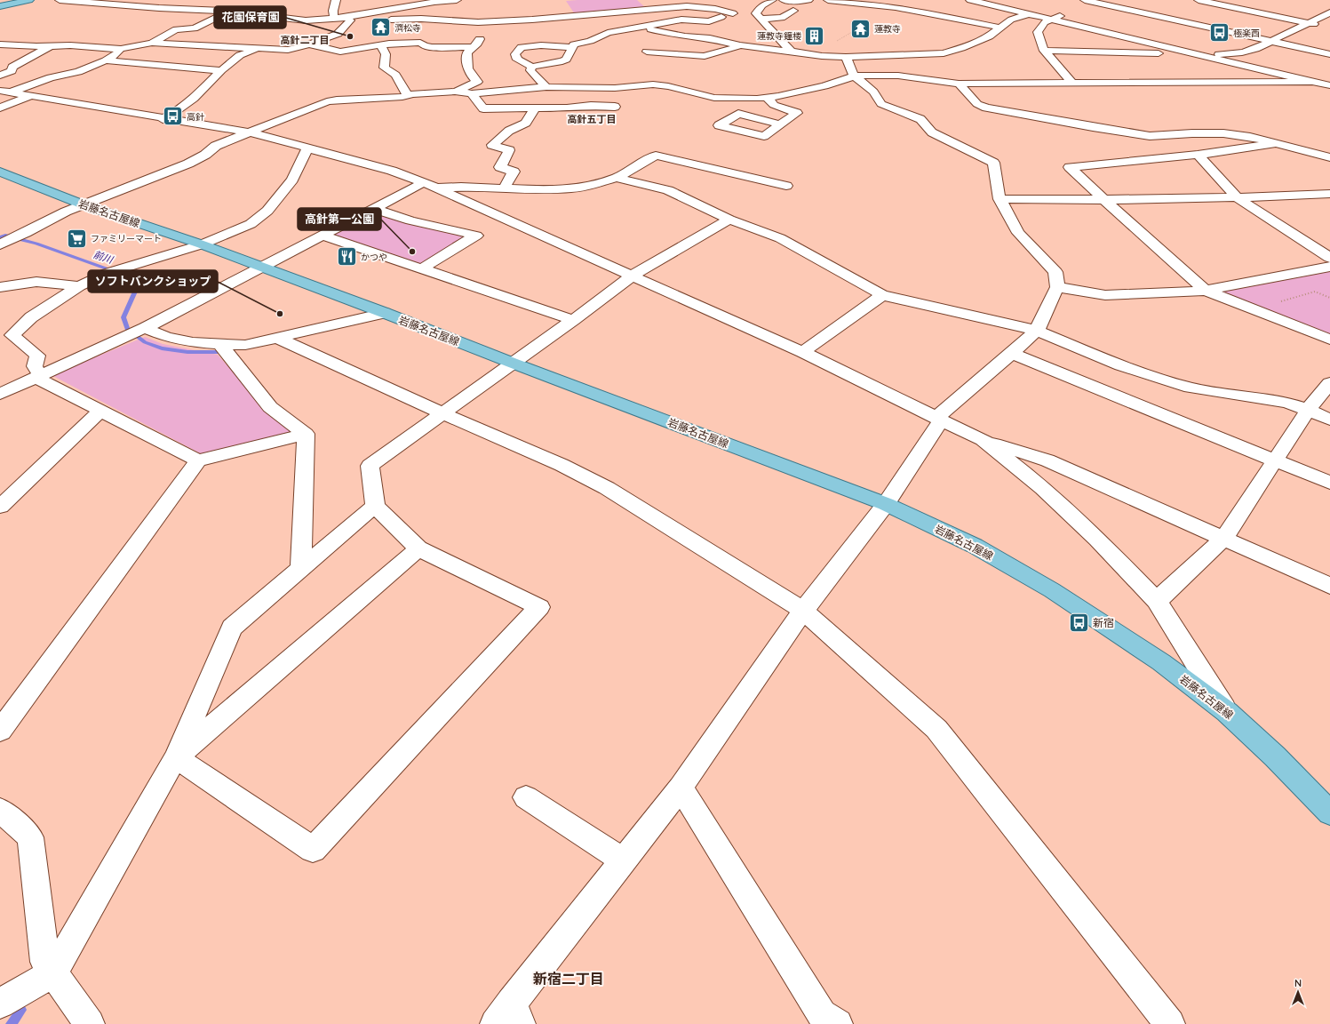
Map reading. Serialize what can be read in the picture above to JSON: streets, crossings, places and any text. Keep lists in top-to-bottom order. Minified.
{"streets":{"main road":["岩藤名古屋線"]},"districts":["高針二丁目","高針五丁目","新宿二丁目"],"water":["前川"],"places":{"temple":["濟松寺","蓮教寺"],"bus stop":["極楽西","高針","新宿"],"building":["蓮教寺鐘楼"],"other":["花園保育園","高針第一公園","ソフトバンクショップ"],"supermarket":["ファミリーマート"],"restaurant":["かつや"]},"north":"top"}
